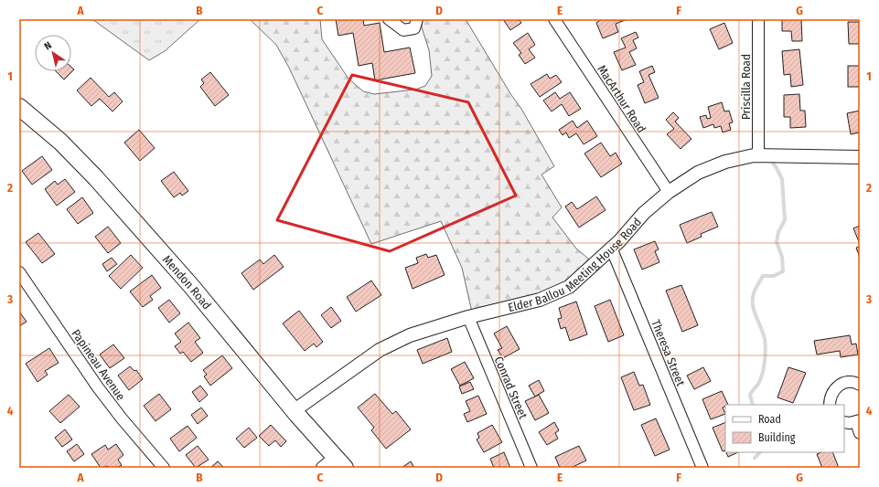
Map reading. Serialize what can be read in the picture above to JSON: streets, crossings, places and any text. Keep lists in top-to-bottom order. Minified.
{"streets":{"main road":["Mendon Road"],"street":["Priscilla Road","MacArthur Road","Elder Ballou Meeting House Road","Theresa Street","Papineau Avenue","Conrad Street"]},"crossings":[["Priscilla Road","Elder Ballou Meeting House Road"],["MacArthur Road","Elder Ballou Meeting House Road"],["Elder Ballou Meeting House Road","Mendon Road"],["Elder Ballou Meeting House Road","Theresa Street"],["Elder Ballou Meeting House Road","Conrad Street"]],"legend":["Road","Building"],"north":"top left","grid":{"columns":["A","B","C","D","E","F","G"],"rows":["1","2","3","4"]}}
